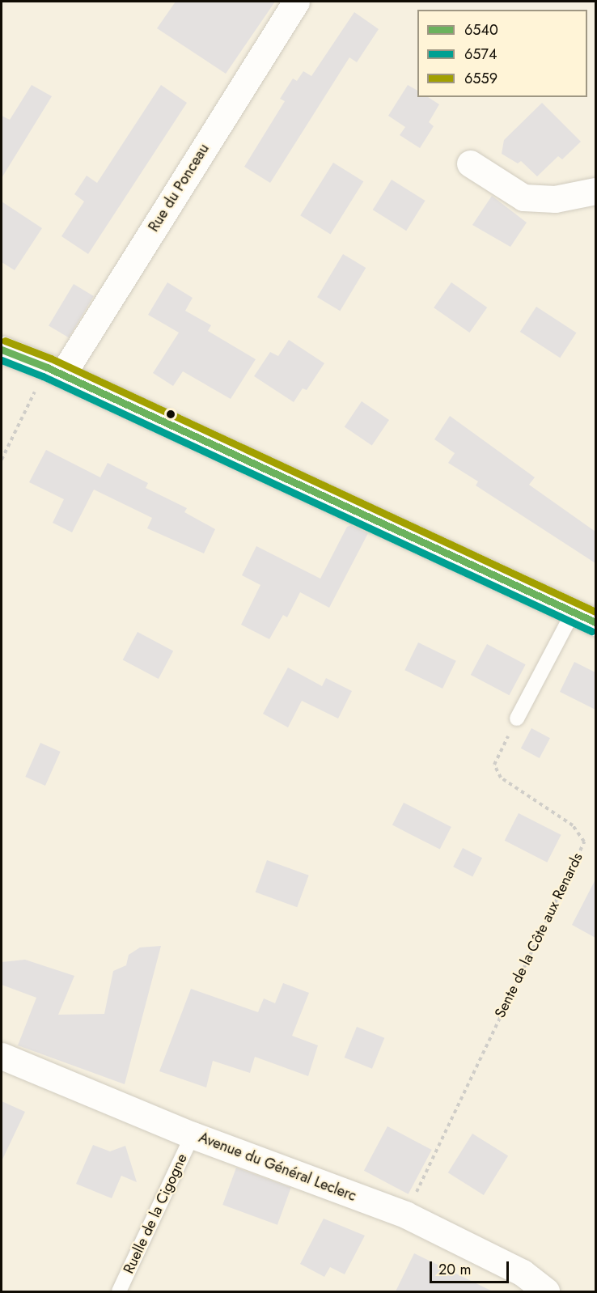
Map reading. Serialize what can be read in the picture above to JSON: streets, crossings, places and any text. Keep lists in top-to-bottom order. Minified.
{"streets":{"street":["Rue du Ponceau","Avenue du Général Leclerc"],"lane":["Ruelle de la Cigogne"],"path":["Sente de la Côte aux Renards"]},"crossings":[["Sente de la Côte aux Renards","Avenue du Général Leclerc"],["Avenue du Général Leclerc","Ruelle de la Cigogne"]],"lines":["transit line 6559","transit line 6540","transit line 6574"],"legend":["6540","6574","6559"],"scale_bar":"20 m"}
